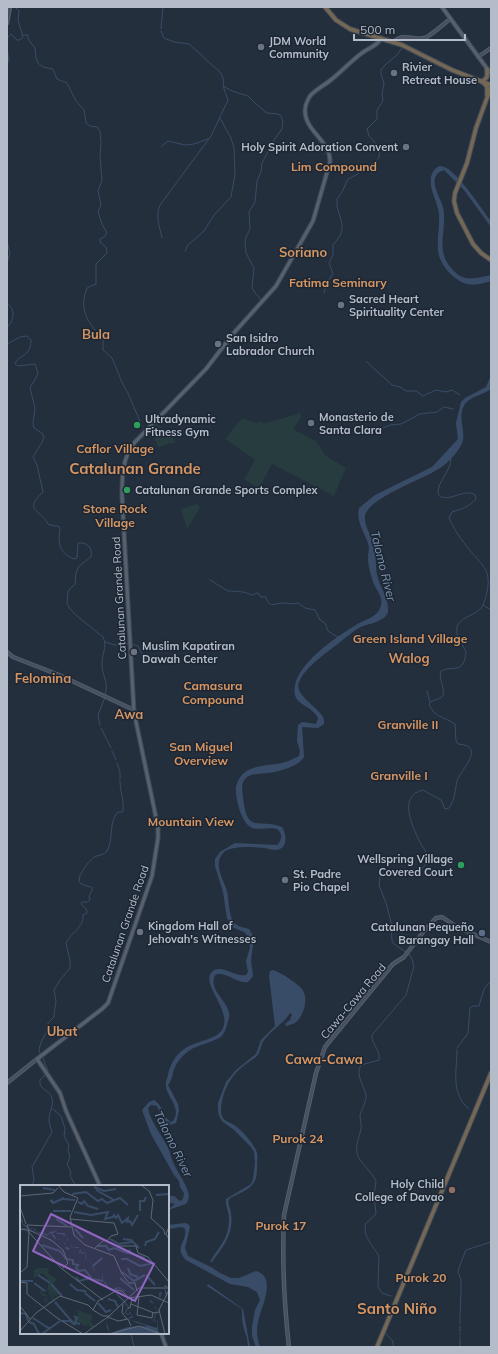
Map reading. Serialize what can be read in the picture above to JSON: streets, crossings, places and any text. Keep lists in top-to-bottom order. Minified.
{"streets":{"main road":["Catalunan Grande Road"],"street":["Cawa-Cawa Road"]},"districts":["Lim Compound","Soriano","Fatima Seminary","Bula","Caflor Village","Catalunan Grande","Stone Rock Village","Green Island Village","Walog","Felomina","Camasura Compound","Awa","Granville II","San Miguel Overview","Granville I","Mountain View","Ubat","Cawa-Cawa","Purok 24","Purok 17","Purok 20","Santo Niño"],"water":["Talomo River"],"places":["JDM World Community","Rivier Retreat House","Holy Spirit Adoration Convent","Sacred Heart Spirituality Center","San Isidro Labrador Church","Monasterio de Santa Clara","Ultradynamic Fitness Gym","Catalunan Grande Sports Complex","Muslim Kapatiran Dawah Center","Wellspring Village Covered Court","St. Padre Pio Chapel","Kingdom Hall of Jehovah's Witnesses","Catalunan Pequeño Barangay Hall","Holy Child College of Davao"],"scale_bar":"500 m"}
